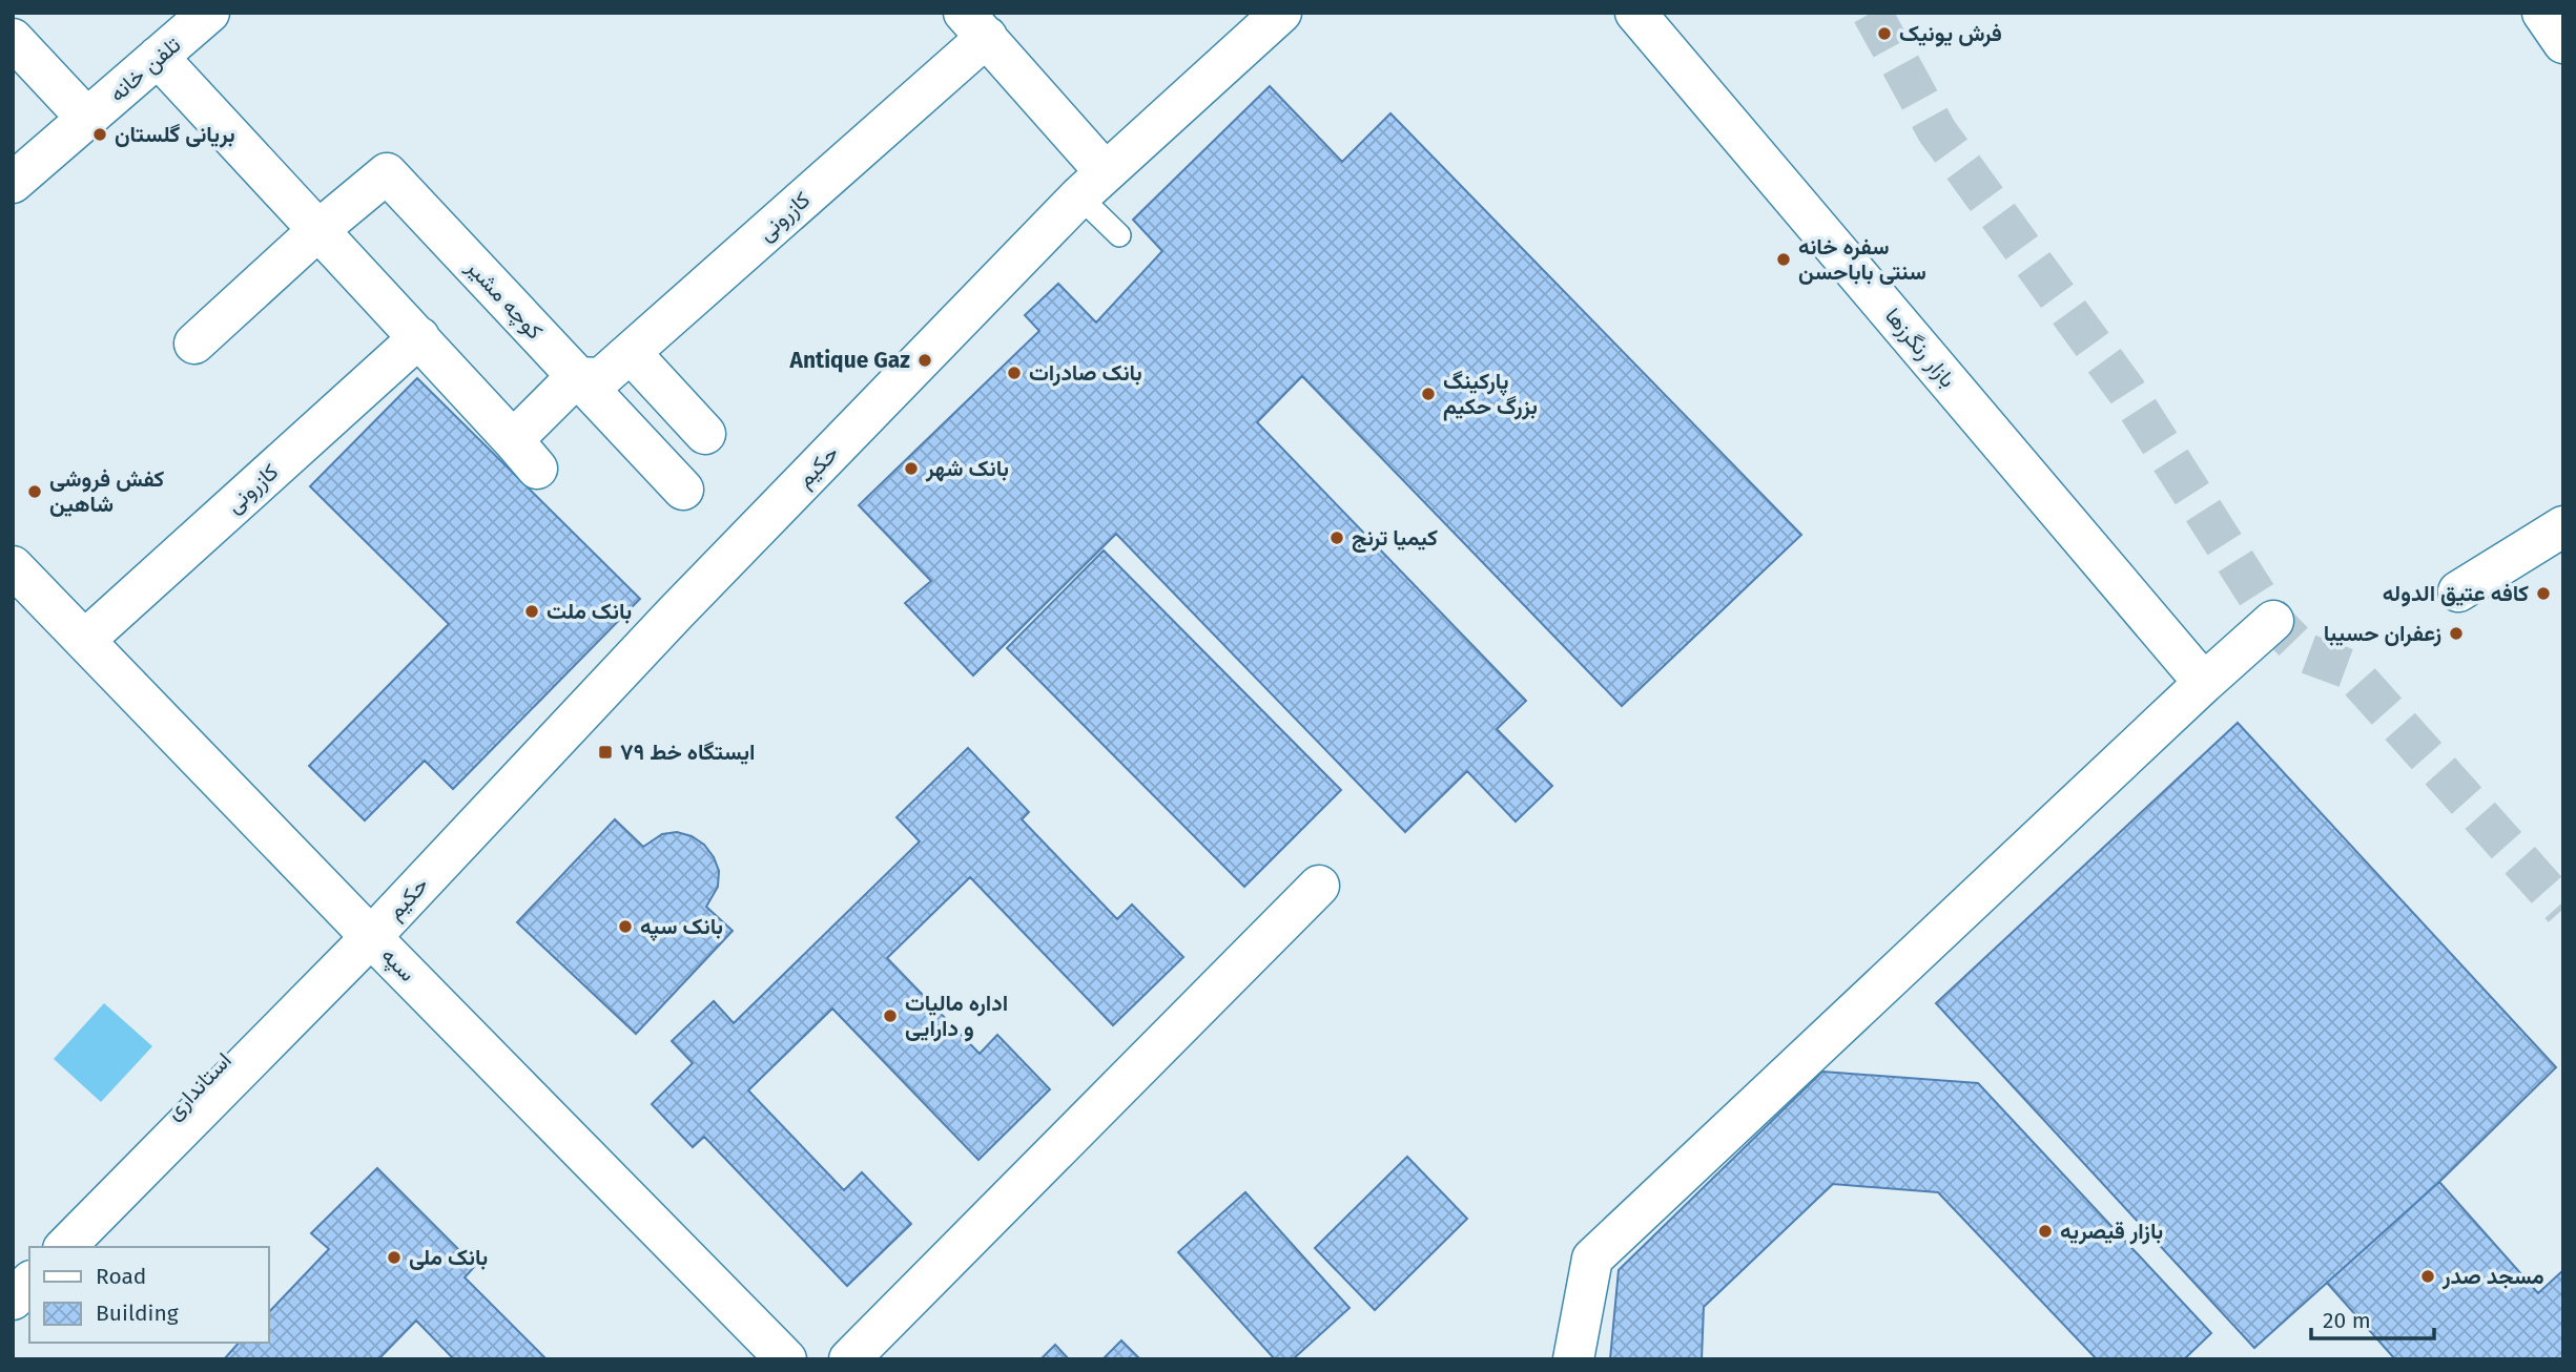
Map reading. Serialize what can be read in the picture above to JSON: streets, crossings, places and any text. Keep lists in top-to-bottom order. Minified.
{"streets":{"street":["تلفن خانه","کازرونی","كوچه مشير","بازار رنگرزها","حکیم","سپه","استانداری"]},"crossings":[["کازرونی","كوچه مشير"],["کازرونی","حکیم"],["کازرونی","سپه"],["حکیم","سپه"],["حکیم","استانداری"],["سپه","استانداری"]],"places":{"other":["فرش یونیک","بریانی گلستان","سفره خانه سنتی باباحسن","Antique Gaz","بانک صادرات","پارکینگ بزرگ حکیم","بانک شهر","کفش فروشی شاهین","کیمیا ترنج","کافه عتیق الدوله","بانک ملت","زعفران حسیبا","بانک سپه","اداره مالیات و دارایی","بازار قیصریه","بانک ملی","مسجد صدر"],"transit":["ایستگاه خط ۷۹"]},"legend":["Road","Building"],"scale_bar":"20 m"}
